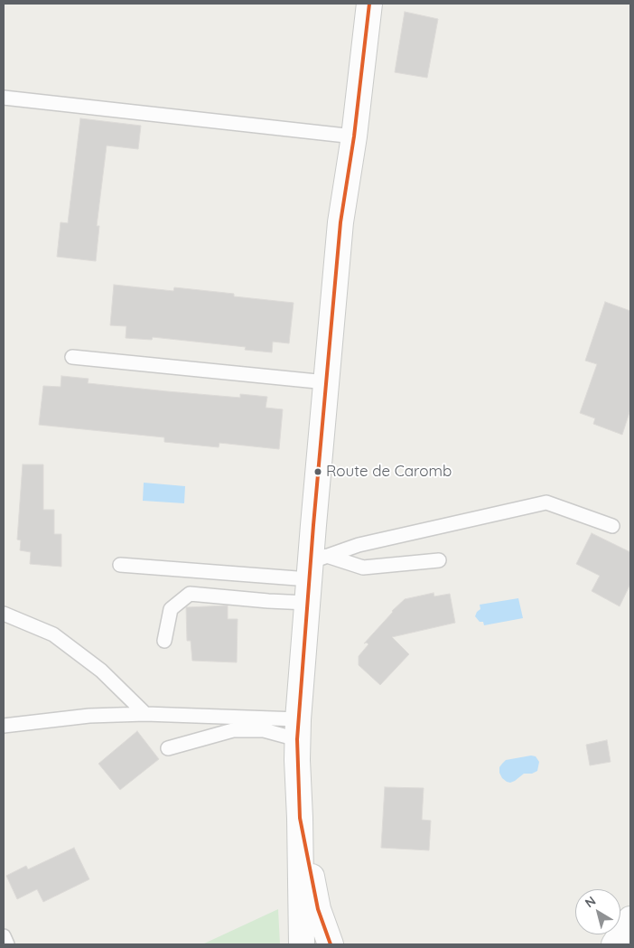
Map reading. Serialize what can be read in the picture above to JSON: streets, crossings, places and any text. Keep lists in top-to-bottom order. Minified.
{"places":["Route de Caromb"],"north":"top left"}
